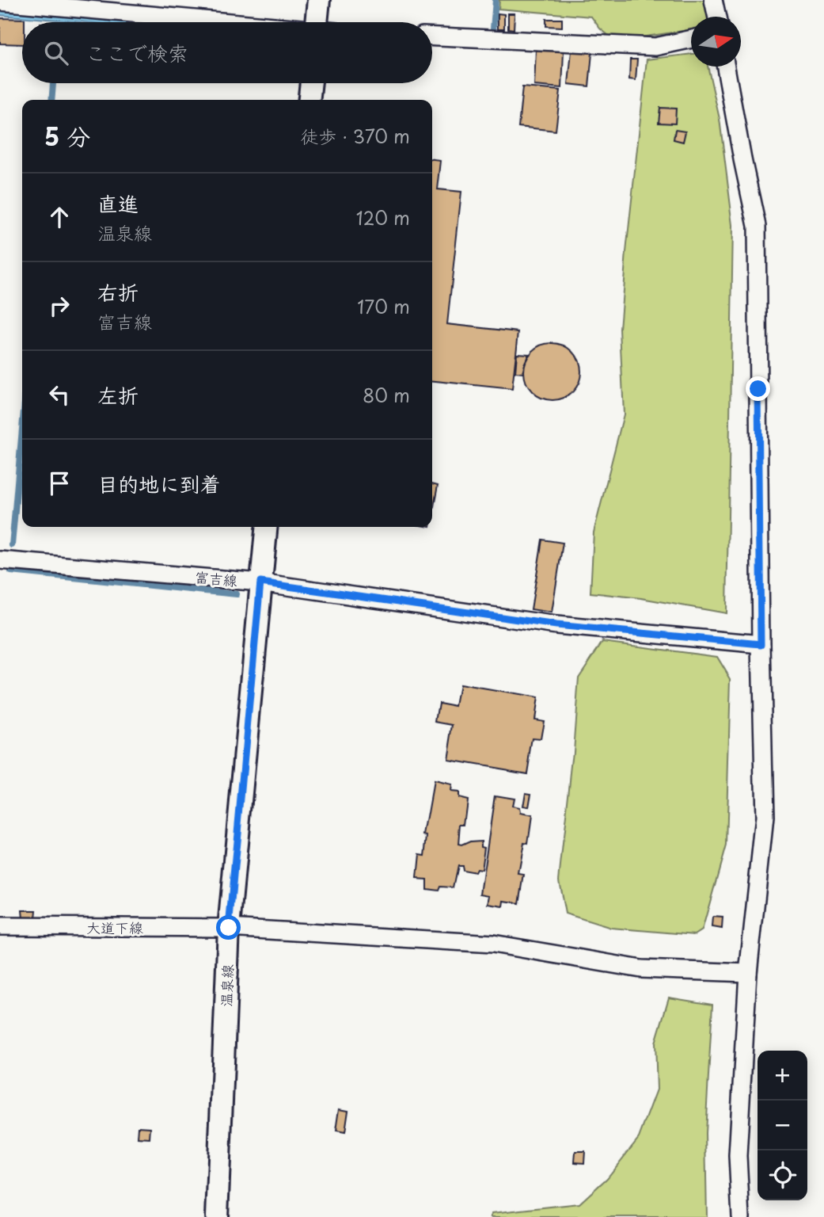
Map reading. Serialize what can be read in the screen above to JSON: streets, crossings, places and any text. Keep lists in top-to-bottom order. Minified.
{"streets":{"street":["富吉線","大道下線","温泉線"]},"crossings":[["富吉線","温泉線"],["大道下線","温泉線"]],"north":"right","page":{"search":"ここで検索","heading":["5 分","徒歩 · 370 m"],"list":[["直進","温泉線","120 m"],["右折","富吉線","170 m"],["左折","80 m"],"目的地に到着"],"map_buttons":["+","−"]}}
